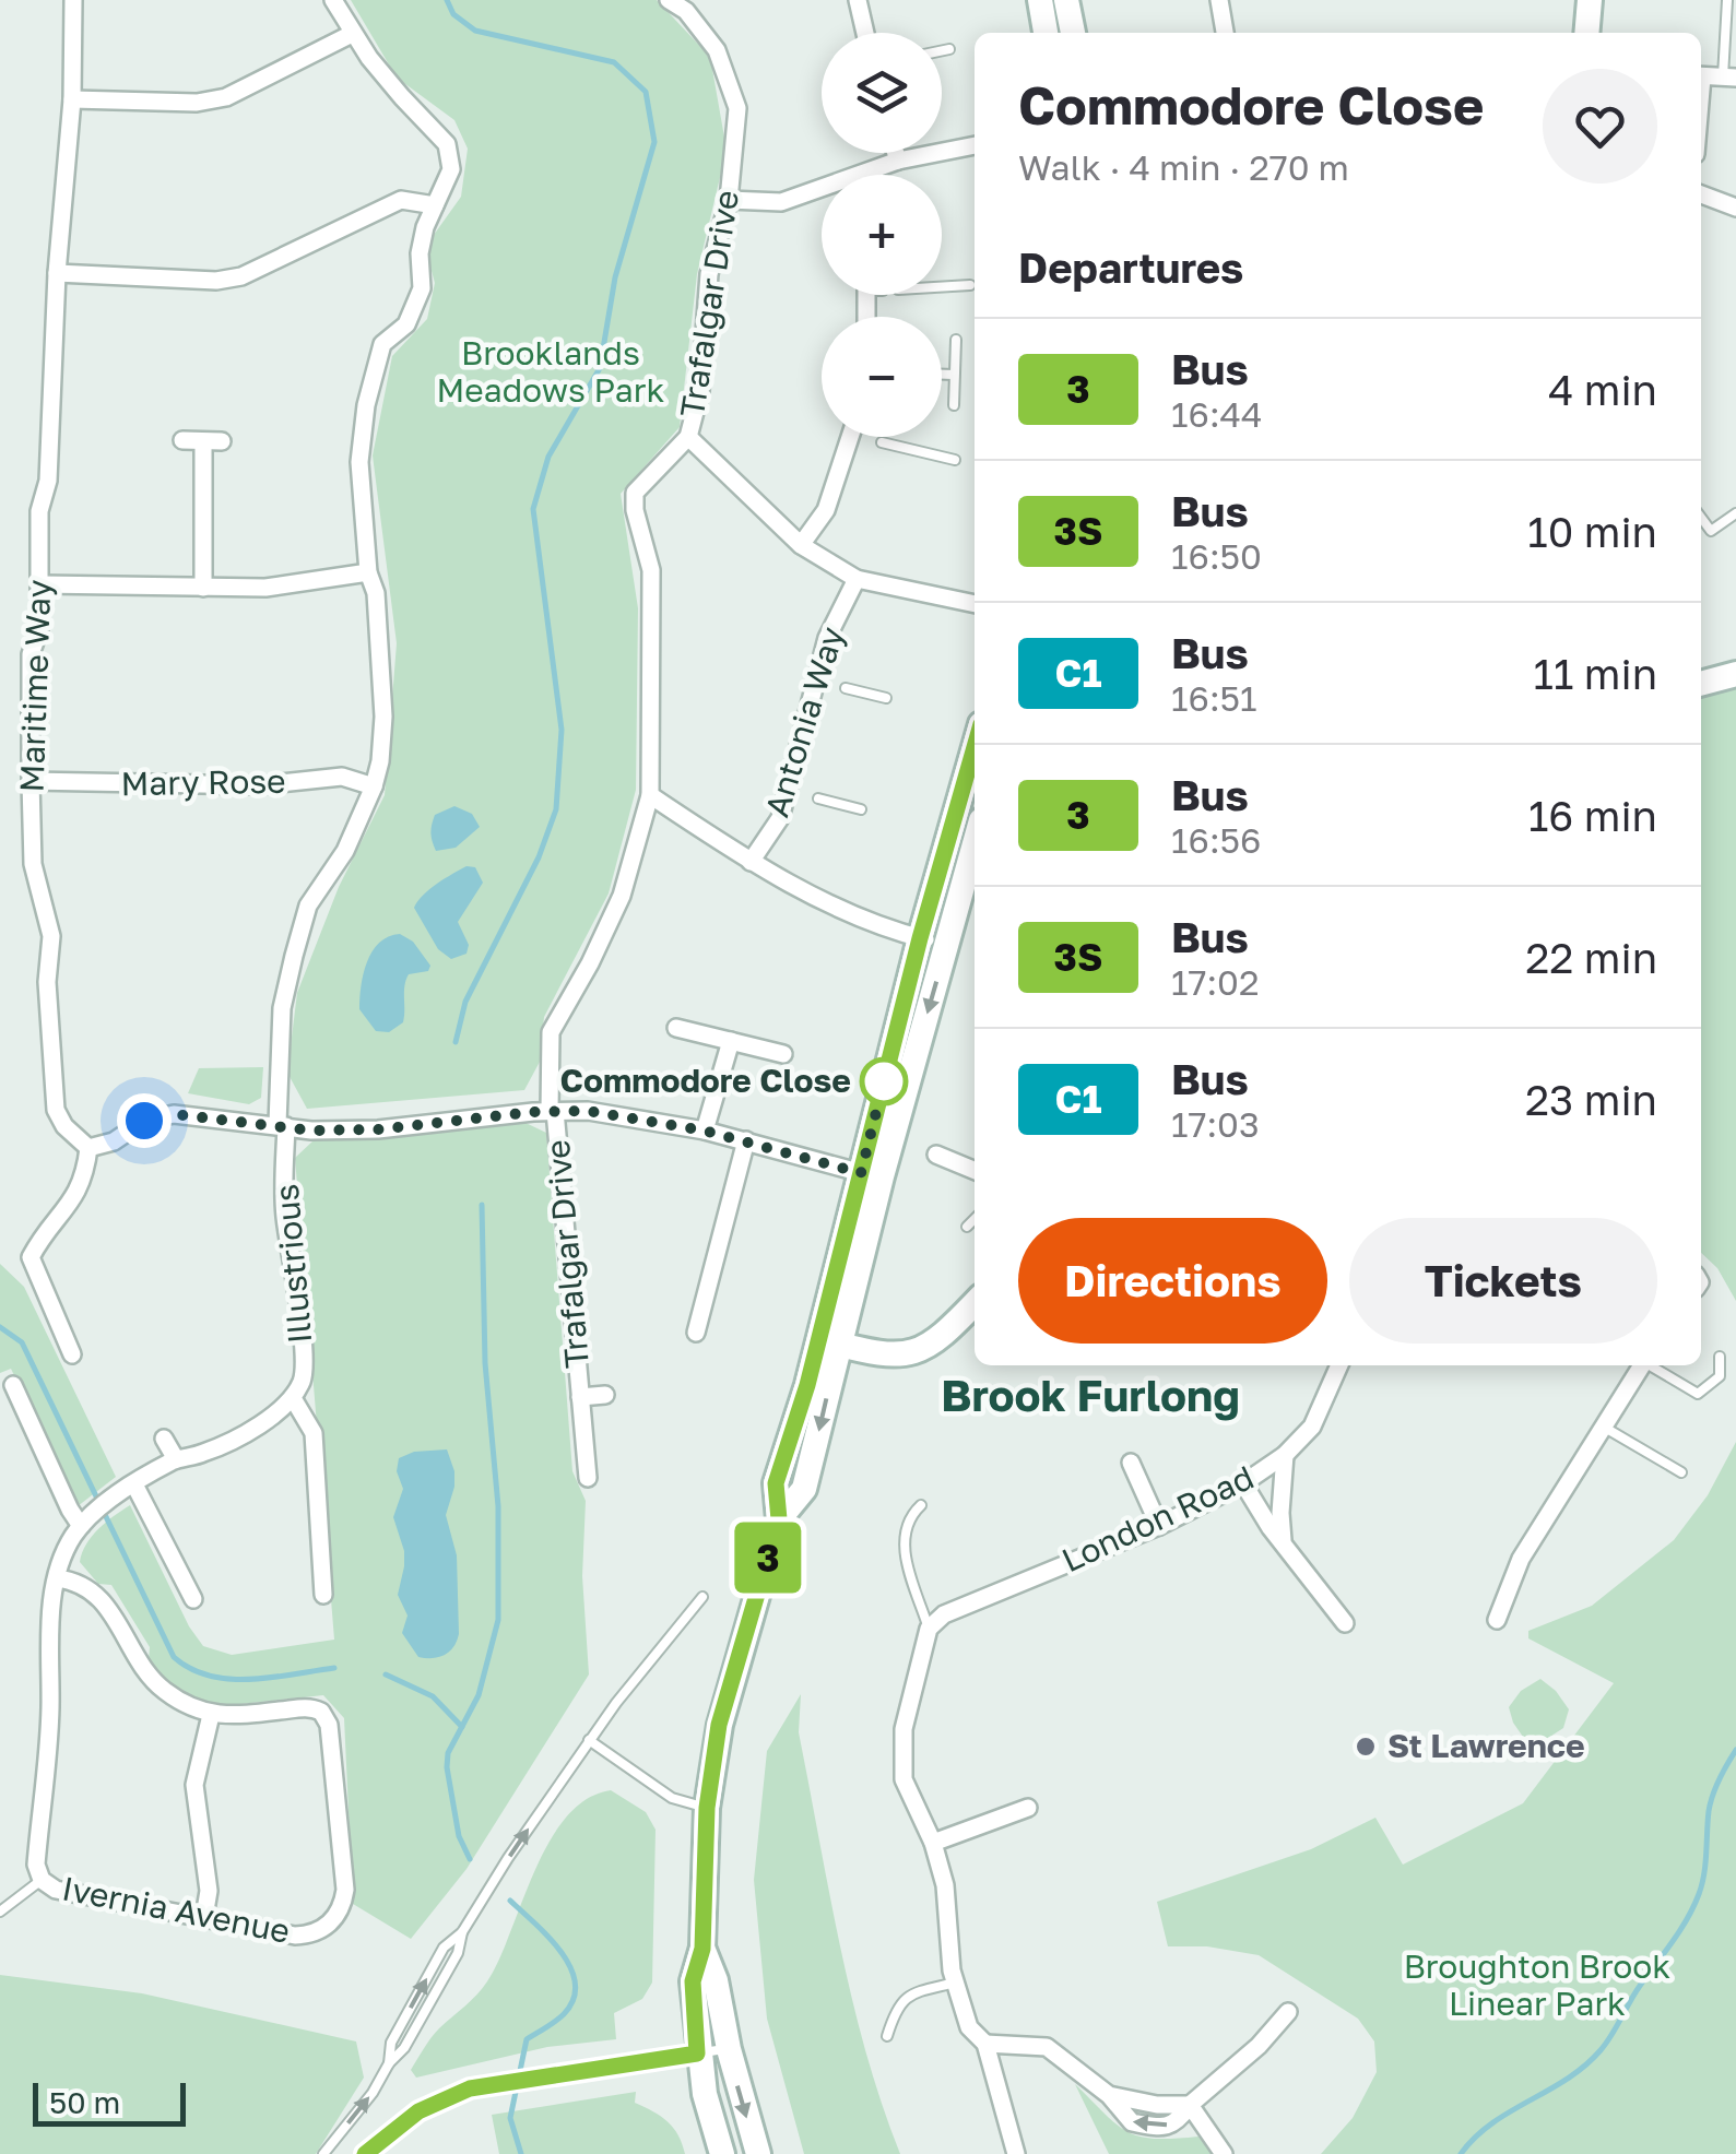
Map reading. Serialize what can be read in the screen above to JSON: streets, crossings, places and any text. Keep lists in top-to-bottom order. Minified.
{"streets":{"street":["Trafalgar Drive","Maritime Way","Antonia Way","Mary Rose","Illustrious","London Road","Ivernia Avenue"]},"crossings":[["Maritime Way","Mary Rose"],["Mary Rose","Illustrious"]],"districts":["Brook Furlong"],"parks":["Brooklands Meadows Park","Broughton Brook Linear Park"],"places":["Commodore Close","St Lawrence"],"lines":["bus line 3"],"scale_bar":"50 m","page":{"on_map":"3","map_buttons":["+","−"],"heading":[["Commodore Close","Walk · 4 min · 270 m"],"Departures"],"list":[{"mark":"3","name":"Bus","note":"16:44","value":"4 min"},{"mark":"3S","name":"Bus","note":"16:50","value":"10 min"},{"mark":"C1","name":"Bus","note":"16:51","value":"11 min"},{"mark":"3","name":"Bus","note":"16:56","value":"16 min"},{"mark":"3S","name":"Bus","note":"17:02","value":"22 min"},{"mark":"C1","name":"Bus","note":"17:03","value":"23 min"}],"buttons":["Directions","Tickets"],"scale":"50 m"}}
